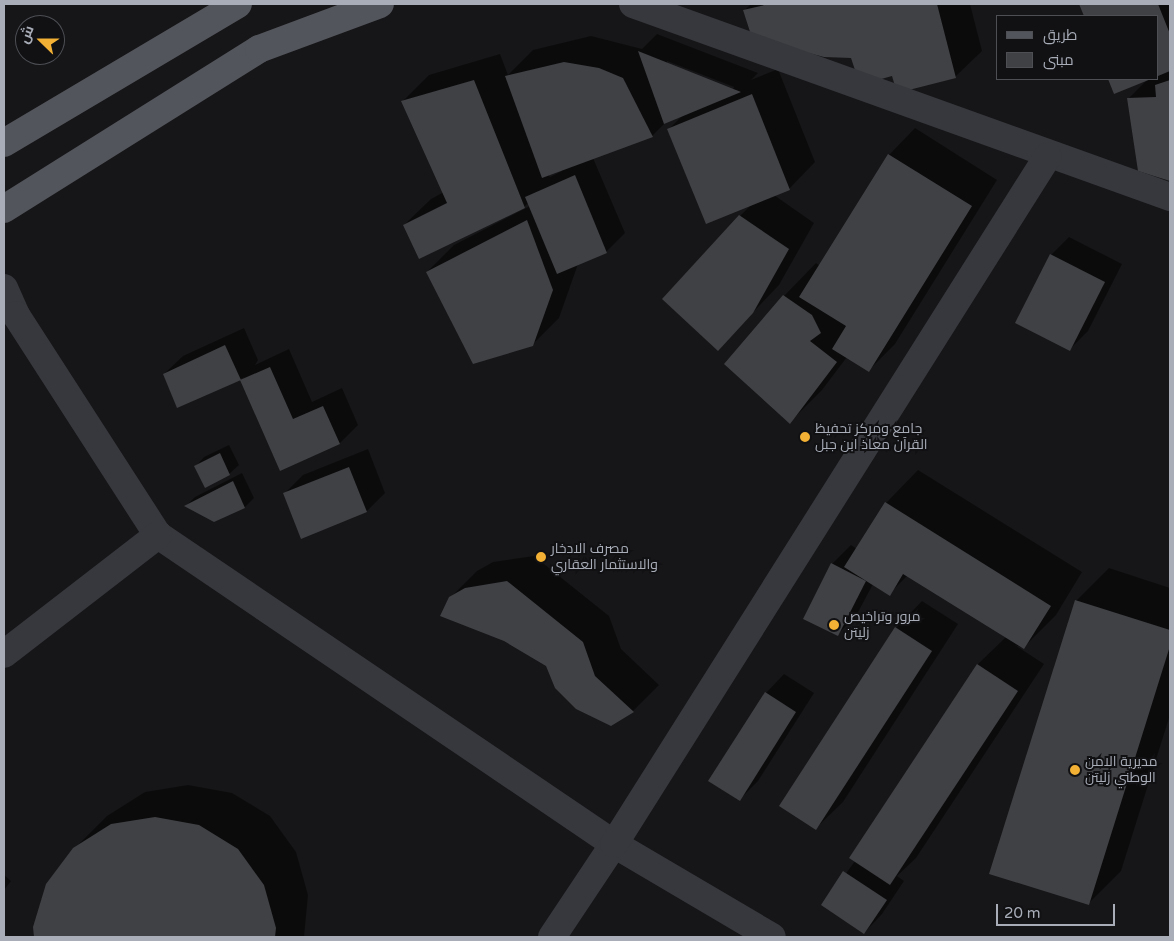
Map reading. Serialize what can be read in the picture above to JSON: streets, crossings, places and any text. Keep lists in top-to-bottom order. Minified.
{"places":["جامع ومركز تحفيظ القرآن معاذ ابن جبل","مصرف اﻻدخار واﻻستثمار العقاري","مرور وتراخيص زليتن","مديرية الامن الوطني زليتن"],"legend":["طريق","مبنى"],"scale_bar":"20 m","north":"left"}
